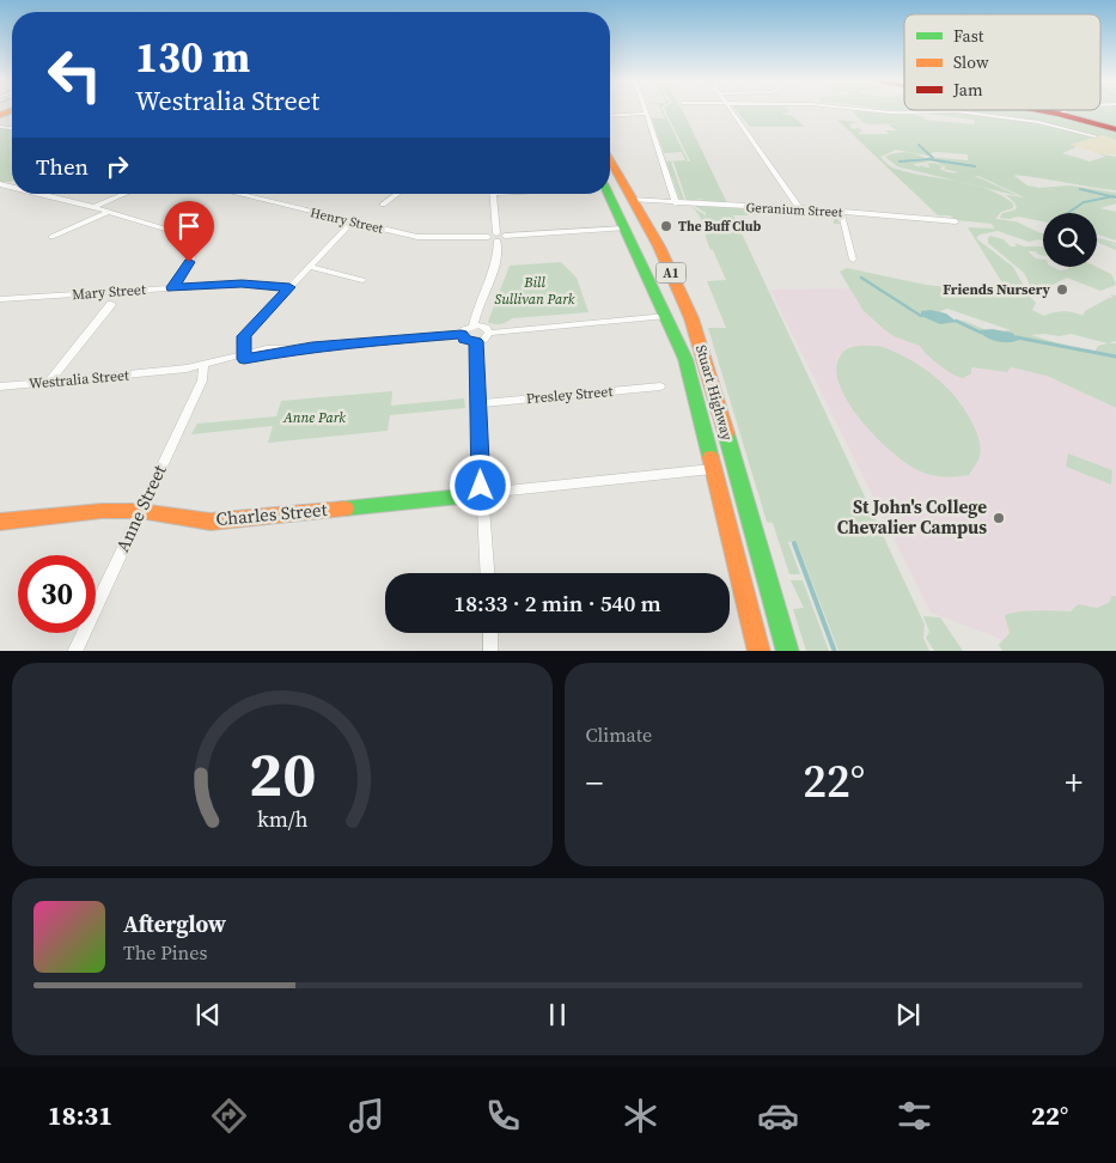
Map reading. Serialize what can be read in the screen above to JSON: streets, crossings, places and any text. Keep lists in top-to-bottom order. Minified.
{"streets":{"main road":["A1","Stuart Highway","Charles Street"],"street":["Geranium Street","Henry Street","Mary Street","Westralia Street","Presley Street","Anne Street"]},"crossings":[["Geranium Street","Stuart Highway"],["Henry Street","Stuart Highway"],["Westralia Street","Anne Street"],["Anne Street","Charles Street"]],"parks":["Bill Sullivan Park","Anne Park"],"places":["The Buff Club","Friends Nursery","St John's College Chevalier Campus"],"legend":["Fast","Slow","Jam"],"page":{"turn":["130 m","Westralia Street"],"then":"Then","limit":"30","trip":"18:33 · 2 min · 540 m","tile":"Climate","heat":["−","22°","+"],"song":["Afterglow","The Pines"],"tabs":["18:31","22°"],"gauge":["20","km/h"]}}
